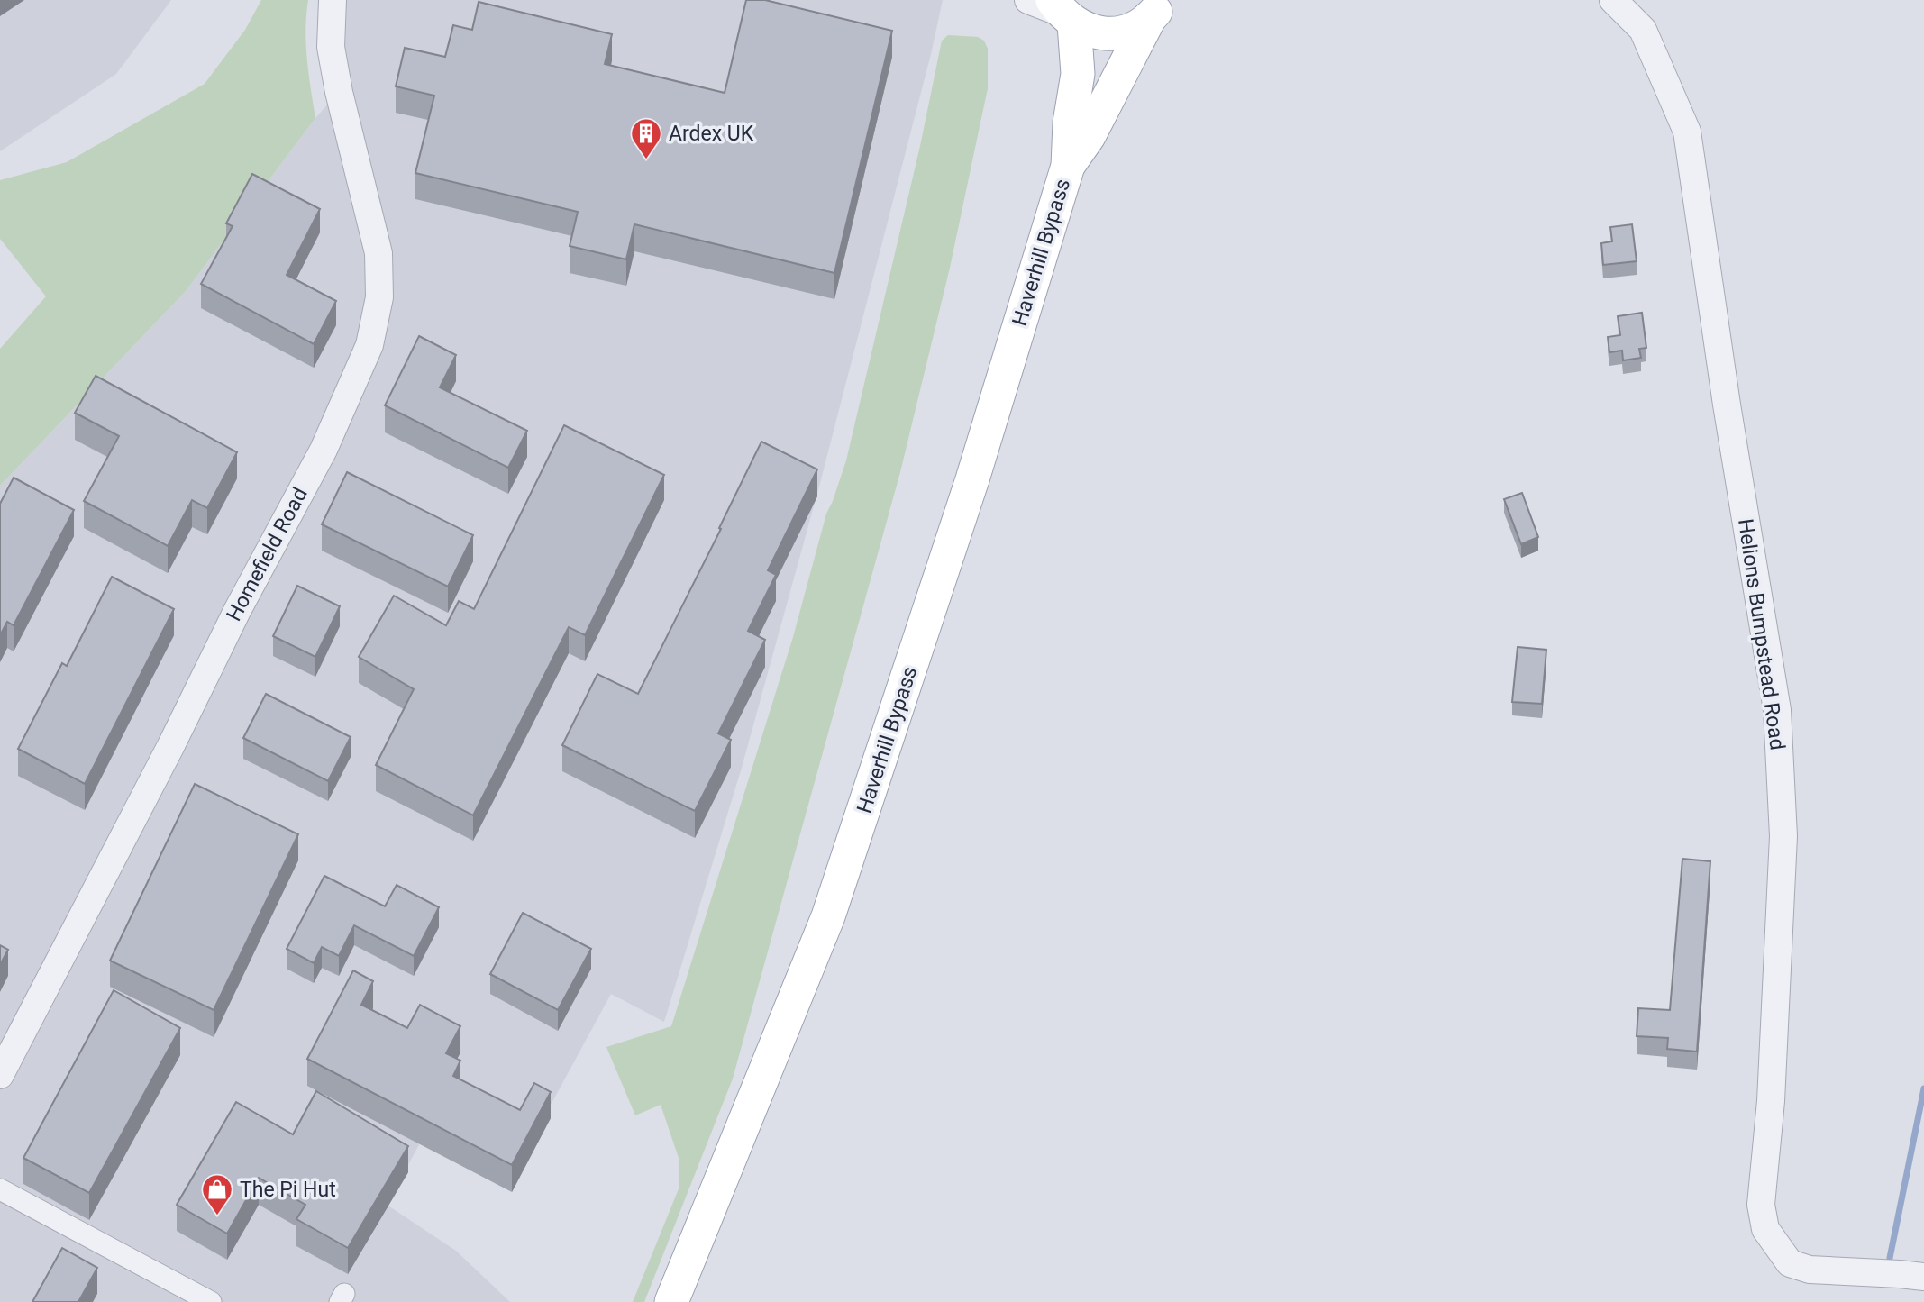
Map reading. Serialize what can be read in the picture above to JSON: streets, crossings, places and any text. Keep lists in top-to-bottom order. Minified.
{"streets":{"main road":["Haverhill Bypass"],"street":["Homefield Road","Helions Bumpstead Road"]},"places":{"building":["Ardex UK"],"shop":["The Pi Hut"]}}
